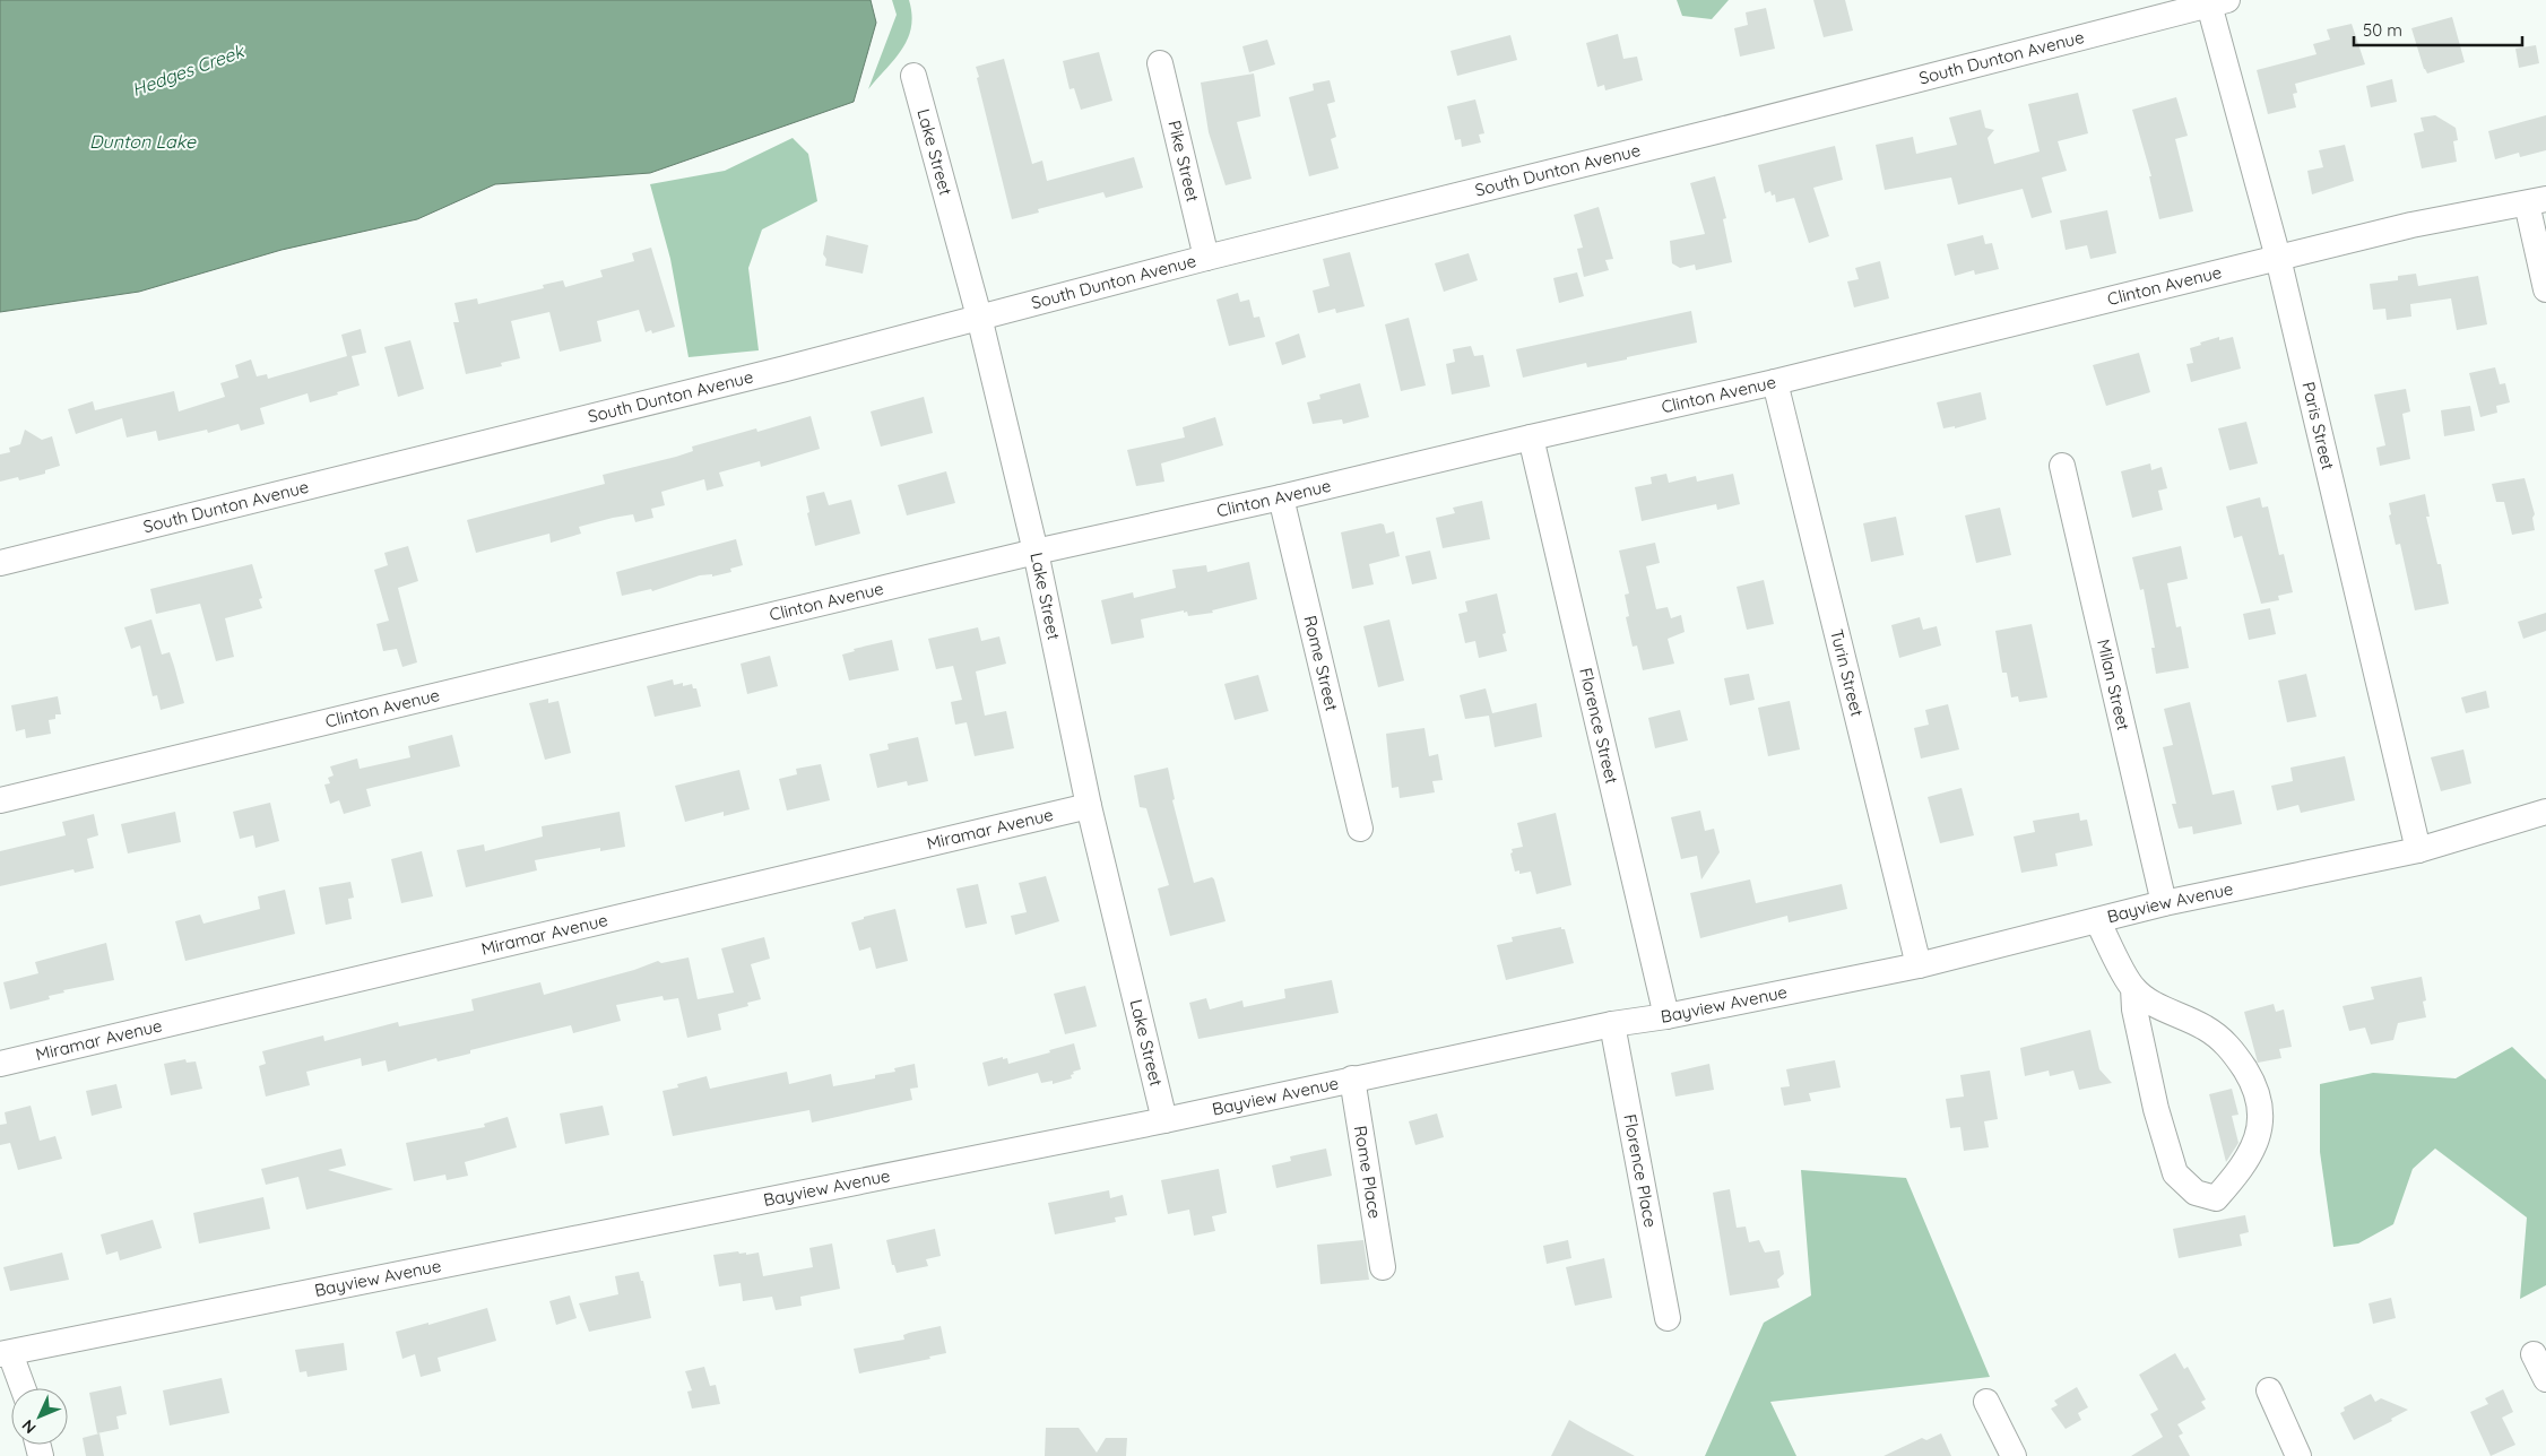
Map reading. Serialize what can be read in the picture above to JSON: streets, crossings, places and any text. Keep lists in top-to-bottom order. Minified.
{"streets":{"street":["South Dunton Avenue","Lake Street","Pike Street","Clinton Avenue","Paris Street","Rome Street","Turin Street","Milan Street","Florence Street","Miramar Avenue","Bayview Avenue","Florence Place","Rome Place"]},"crossings":[["South Dunton Avenue","Lake Street"],["South Dunton Avenue","Pike Street"],["South Dunton Avenue","Paris Street"],["Lake Street","Clinton Avenue"],["Lake Street","Miramar Avenue"],["Lake Street","Bayview Avenue"],["Clinton Avenue","Paris Street"],["Clinton Avenue","Rome Street"],["Clinton Avenue","Turin Street"],["Clinton Avenue","Florence Street"],["Paris Street","Bayview Avenue"],["Turin Street","Bayview Avenue"],["Milan Street","Bayview Avenue"],["Florence Street","Bayview Avenue"],["Bayview Avenue","Florence Place"],["Bayview Avenue","Rome Place"]],"water":["Hedges Creek","Dunton Lake"],"scale_bar":"50 m","north":"bottom left"}
